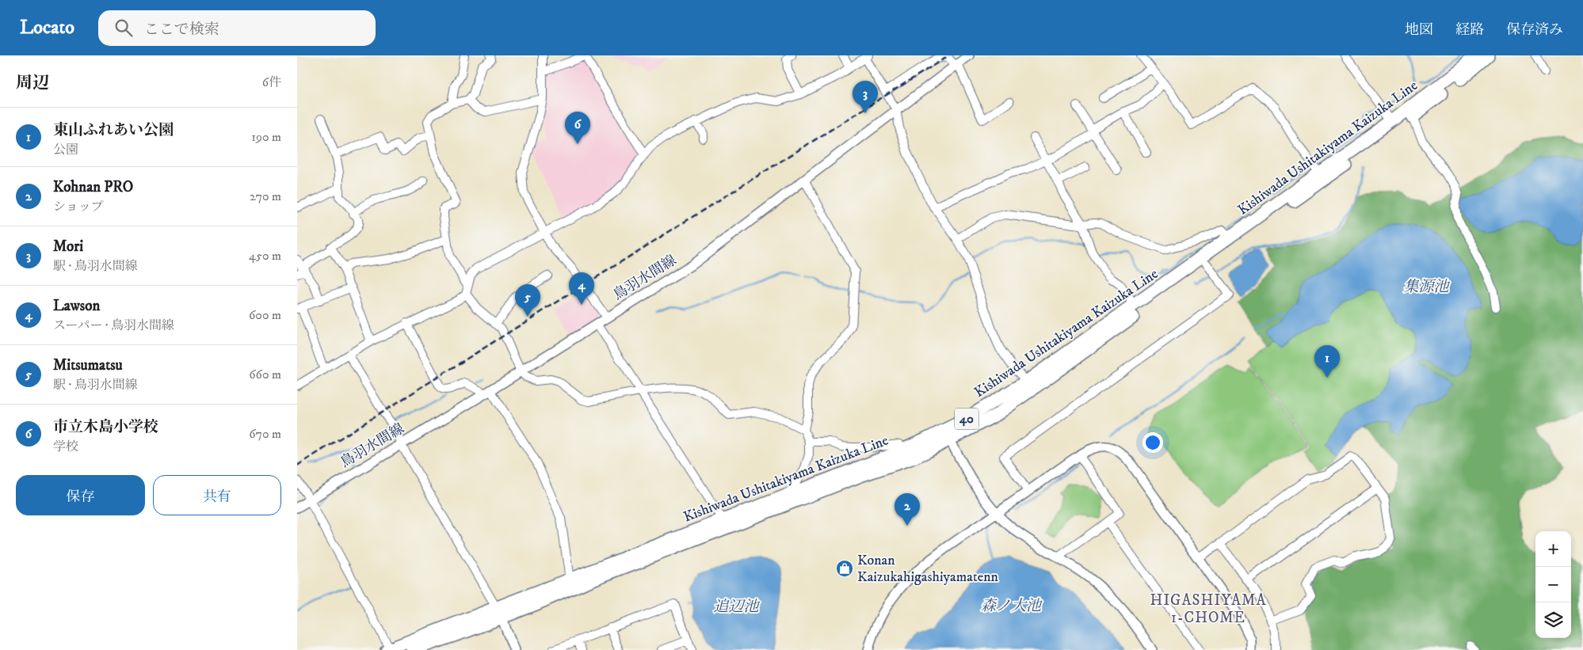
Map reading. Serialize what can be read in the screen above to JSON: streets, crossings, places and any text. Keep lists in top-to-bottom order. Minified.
{"streets":{"main road":["Kishiwada Ushitakiyama Kaizuka Line","40"],"street":["鳥羽水間線"]},"districts":["HIGASHIYAMA 1-CHOME"],"water":["集源池","森ノ大池","追辺池"],"places":{"shop":["Konan Kaizukahigashiyamatenn"]},"page":{"header":"Locato","search":"ここで検索","nav":["地図","経路","保存済み"],"heading":["周辺","6件"],"pins":["3","6","4","5","1","2"],"list":[{"mark":"1","name":"東山ふれあい公園","note":"公園","value":"190 m"},{"mark":"2","name":"Kohnan PRO","note":"ショップ","value":"270 m"},{"mark":"3","name":"Mori","note":"駅 · 鳥羽水間線","value":"450 m"},{"mark":"4","name":"Lawson","note":"スーパー · 鳥羽水間線","value":"600 m"},{"mark":"5","name":"Mitsumatsu","note":"駅 · 鳥羽水間線","value":"660 m"},{"mark":"6","name":"市立木島小学校","note":"学校","value":"670 m"}],"buttons":["保存","共有"],"map_buttons":["+","−"]}}
